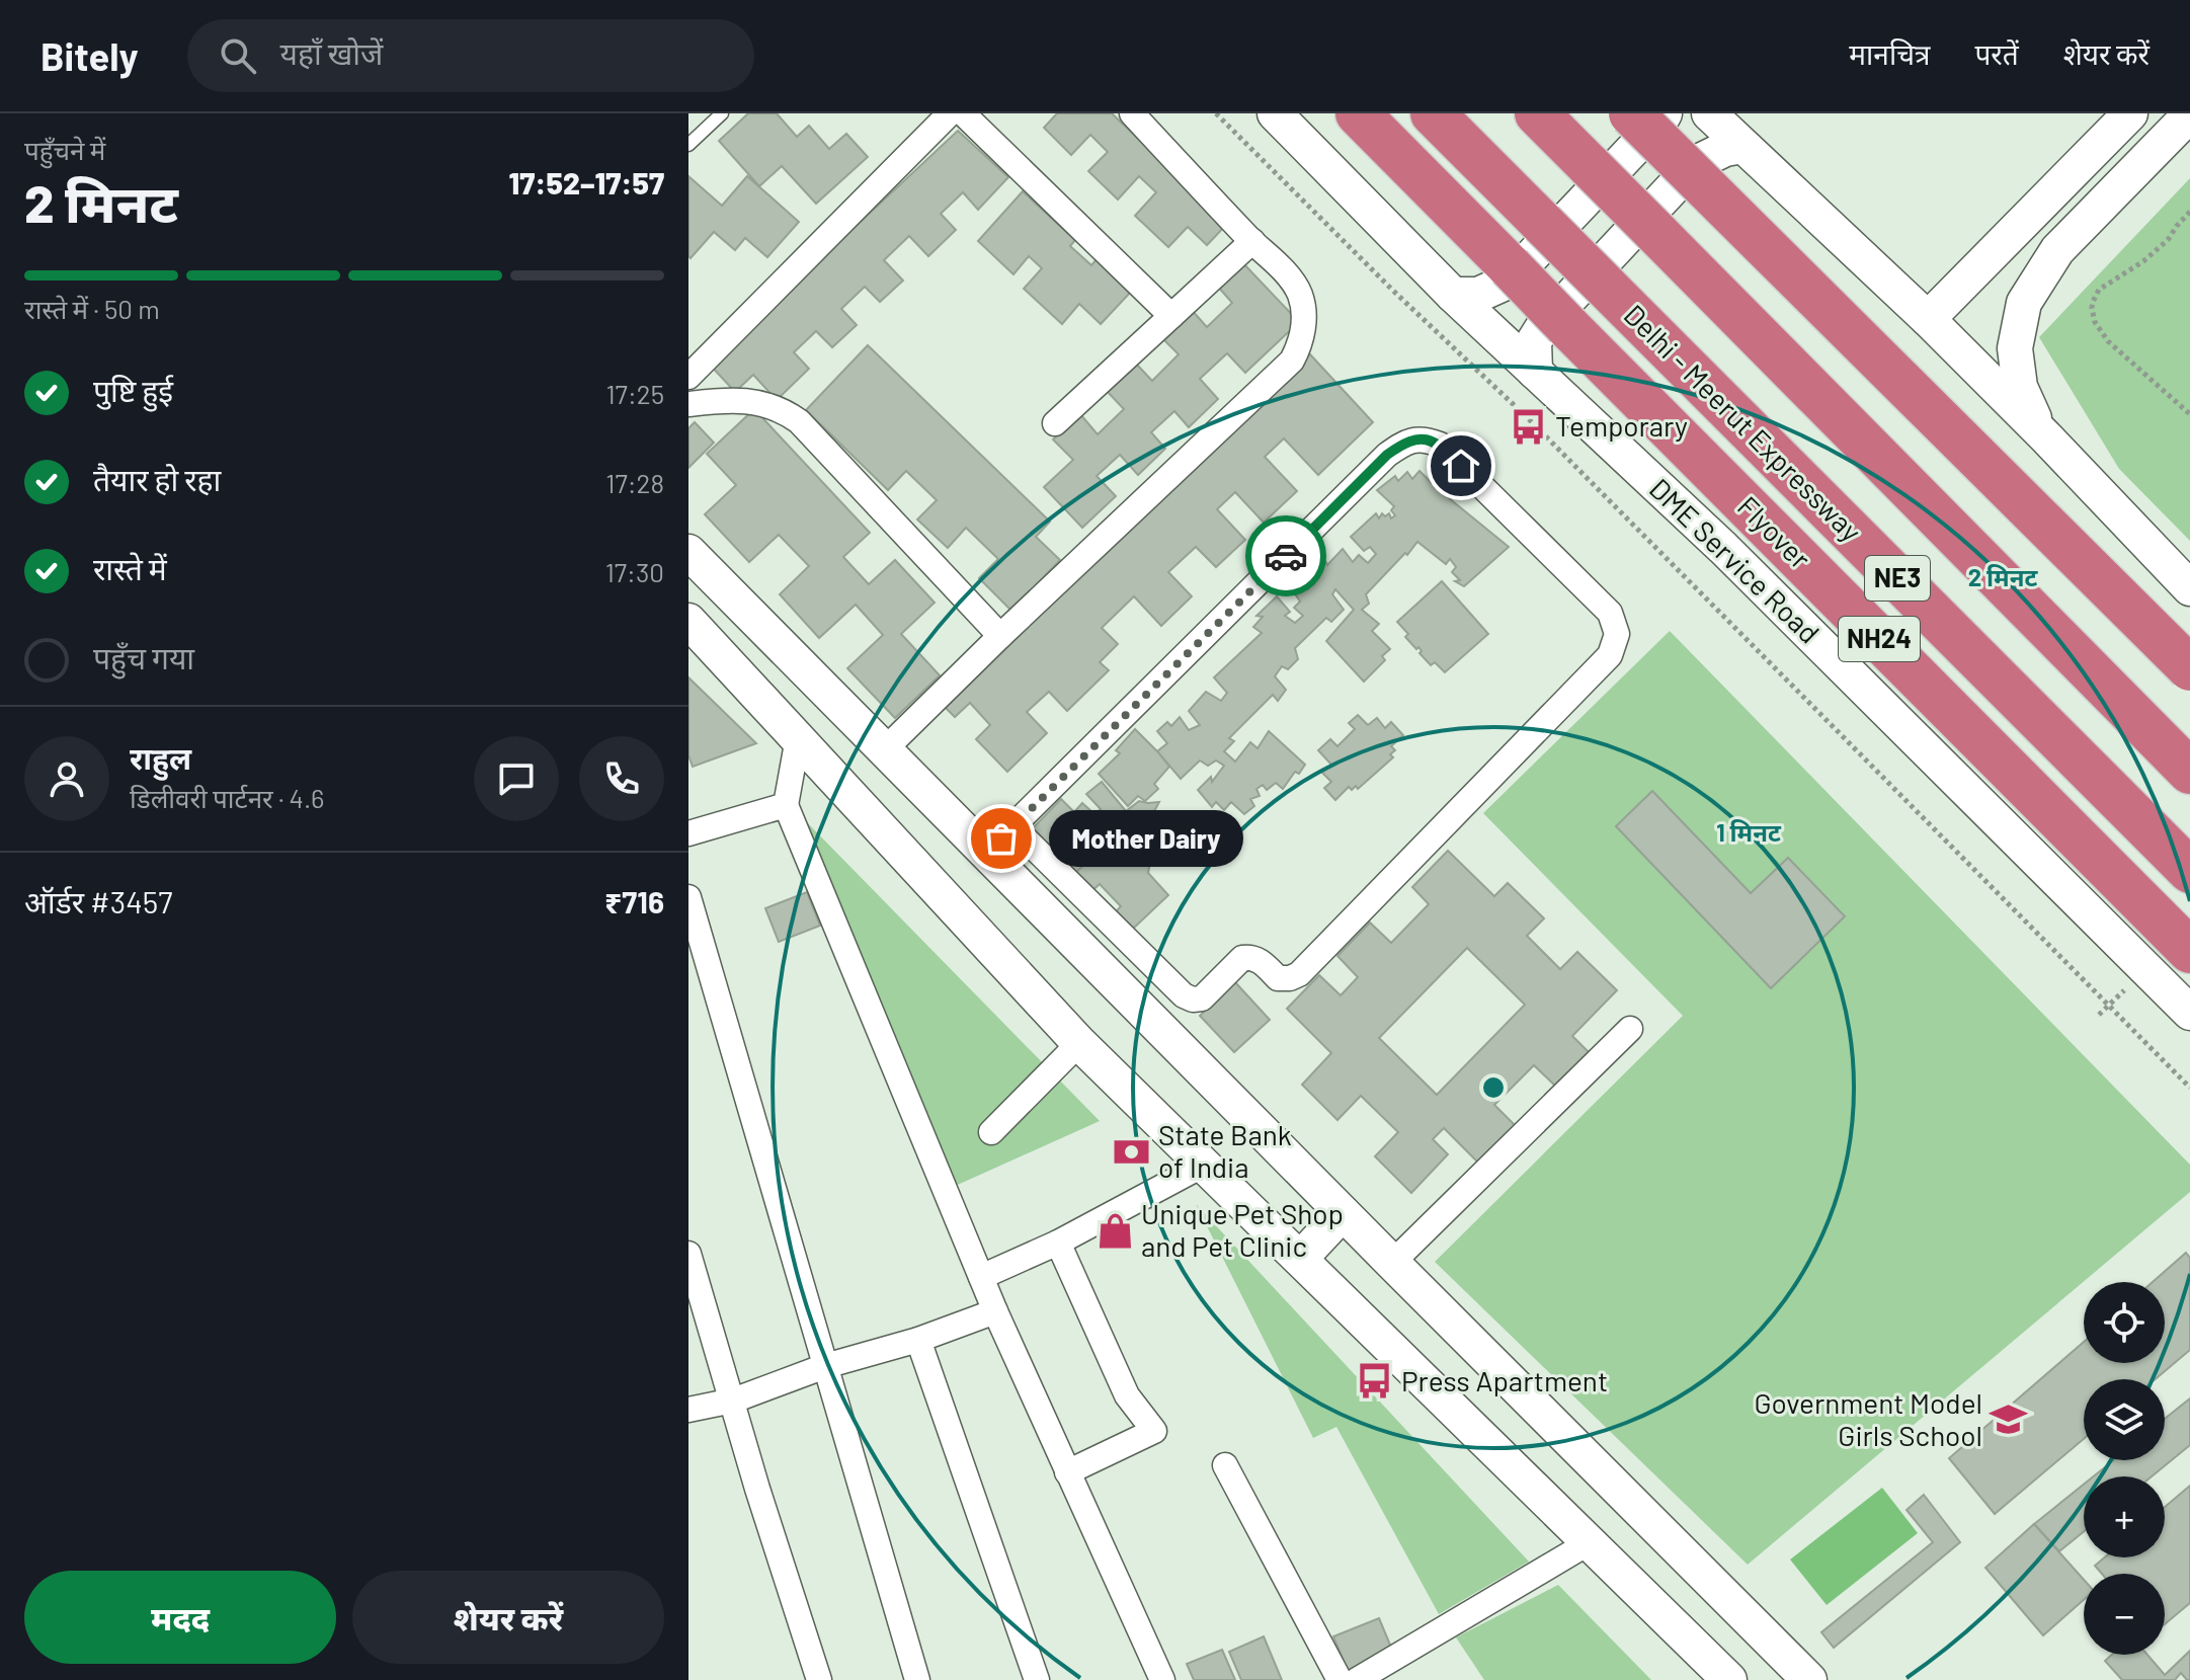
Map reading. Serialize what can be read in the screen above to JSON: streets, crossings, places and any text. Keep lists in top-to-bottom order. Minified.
{"streets":{"highway":["Delhi - Meerut Expressway","Flyover","NE3","NH24"],"street":["DME Service Road"]},"places":{"bus stop":["Temporary","Press Apartment"],"other":["Mother Dairy"],"bank":["State Bank of India"],"shop":["Unique Pet Shop and Pet Clinic"],"school or university":["Government Model Girls School"]},"page":{"header":"Bitely","search":"यहाँ खोजें","nav":["मानचित्र","परतें","शेयर करें"],"heading":["2 मिनट","पहुँचने में","17:52–17:57"],"panel":["राहुल","डिलीवरी पार्टनर · 4.6","ऑर्डर #3457","₹716"],"bar":"रास्ते में · 50 m","list":[["पुष्टि हुई","17:25"],["तैयार हो रहा","17:28"],["रास्ते में","17:30"],"पहुँच गया"],"bubble":"Mother Dairy","map_buttons":["+","−"],"buttons":["मदद","शेयर करें"]},"rings":["2 मिनट","1 मिनट"]}
